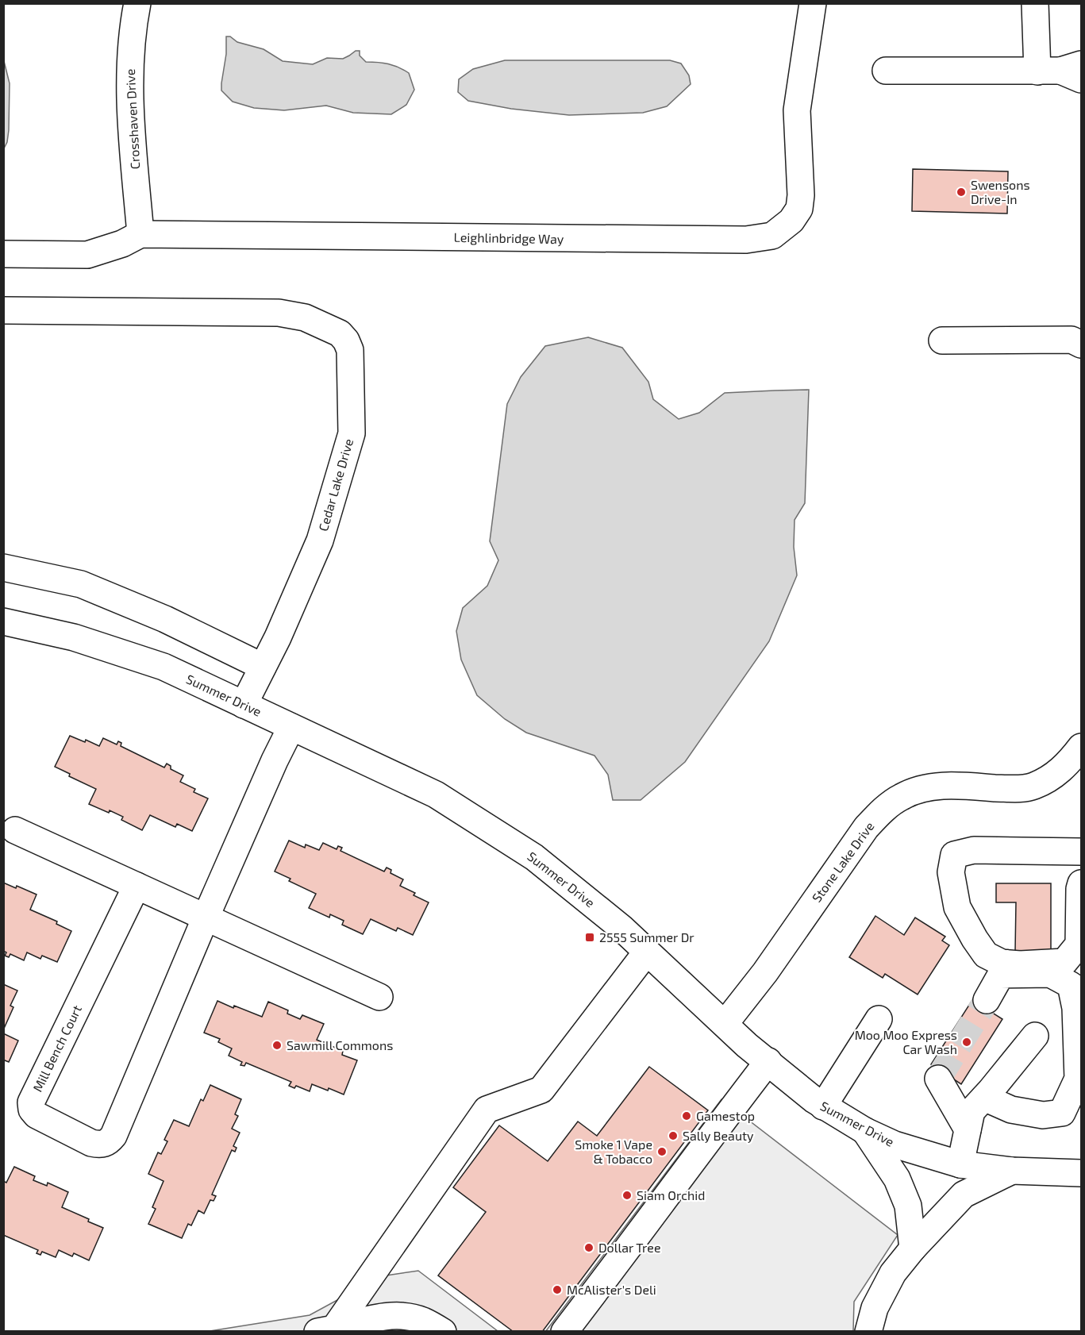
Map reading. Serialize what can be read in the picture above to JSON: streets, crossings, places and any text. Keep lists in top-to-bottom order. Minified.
{"streets":{"street":["Crosshaven Drive","Leighlinbridge Way","Cedar Lake Drive","Summer Drive","Stone Lake Drive","Mill Bench Court"]},"crossings":[["Crosshaven Drive","Leighlinbridge Way"],["Cedar Lake Drive","Summer Drive"],["Summer Drive","Stone Lake Drive"],["Summer Drive","Mill Bench Court"]],"places":{"other":["Swensons Drive-In","Moo Moo Express Car Wash","Sawmill Commons","Gamestop","Sally Beauty","Smoke 1 Vape & Tobacco","Siam Orchid","Dollar Tree","McAlister's Deli"],"transit":["2555 Summer Dr"]}}
